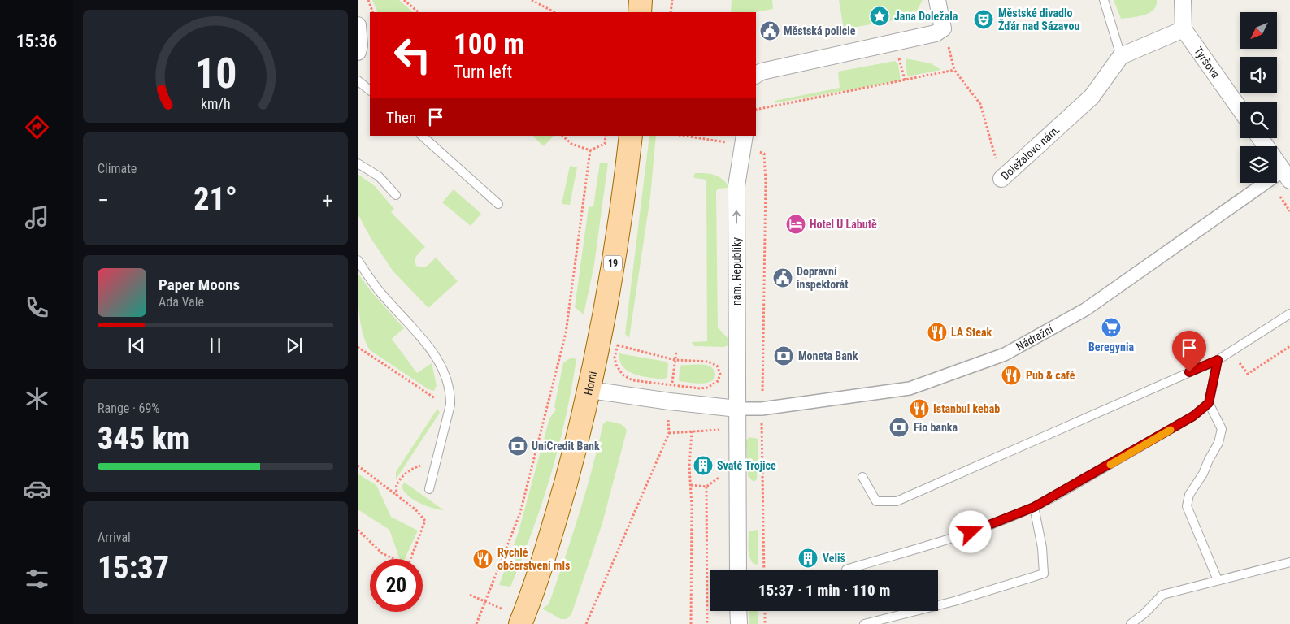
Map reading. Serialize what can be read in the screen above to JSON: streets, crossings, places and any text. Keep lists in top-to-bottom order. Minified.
{"streets":{"main road":["19","Horní"],"street":["Tyršova","Doležalovo nám.","nám. Republiky","Nádražní"]},"crossings":[["Tyršova","Doležalovo nám."],["nám. Republiky","Nádražní"]],"one_way":["nám. Republiky"],"places":{"place":["Jana Doležala"],"theatre":["Městské divadlo Žďár nad Sázavou"],"public building":["Městská policie","Dopravní inspektorát"],"hotel":["Hotel U Labutě"],"supermarket":["Beregynia"],"restaurant":["LA Steak","Pub & café","Istanbul kebab","Rychlé občerstvení mls"],"bank":["Moneta Bank","Fio banka","UniCredit Bank"],"building":["Svaté Trojice","Veliš"]},"north":"bottom left","page":{"tabs":"15:36","turn":["100 m","Turn left"],"then":"Then","tile":["Climate",["Range · 69%","345 km"],["Arrival","15:37"]],"heat":["−","21°","+"],"song":["Paper Moons","Ada Vale"],"limit":"20","trip":"15:37 · 1 min · 110 m","gauge":["10","km/h"]}}
